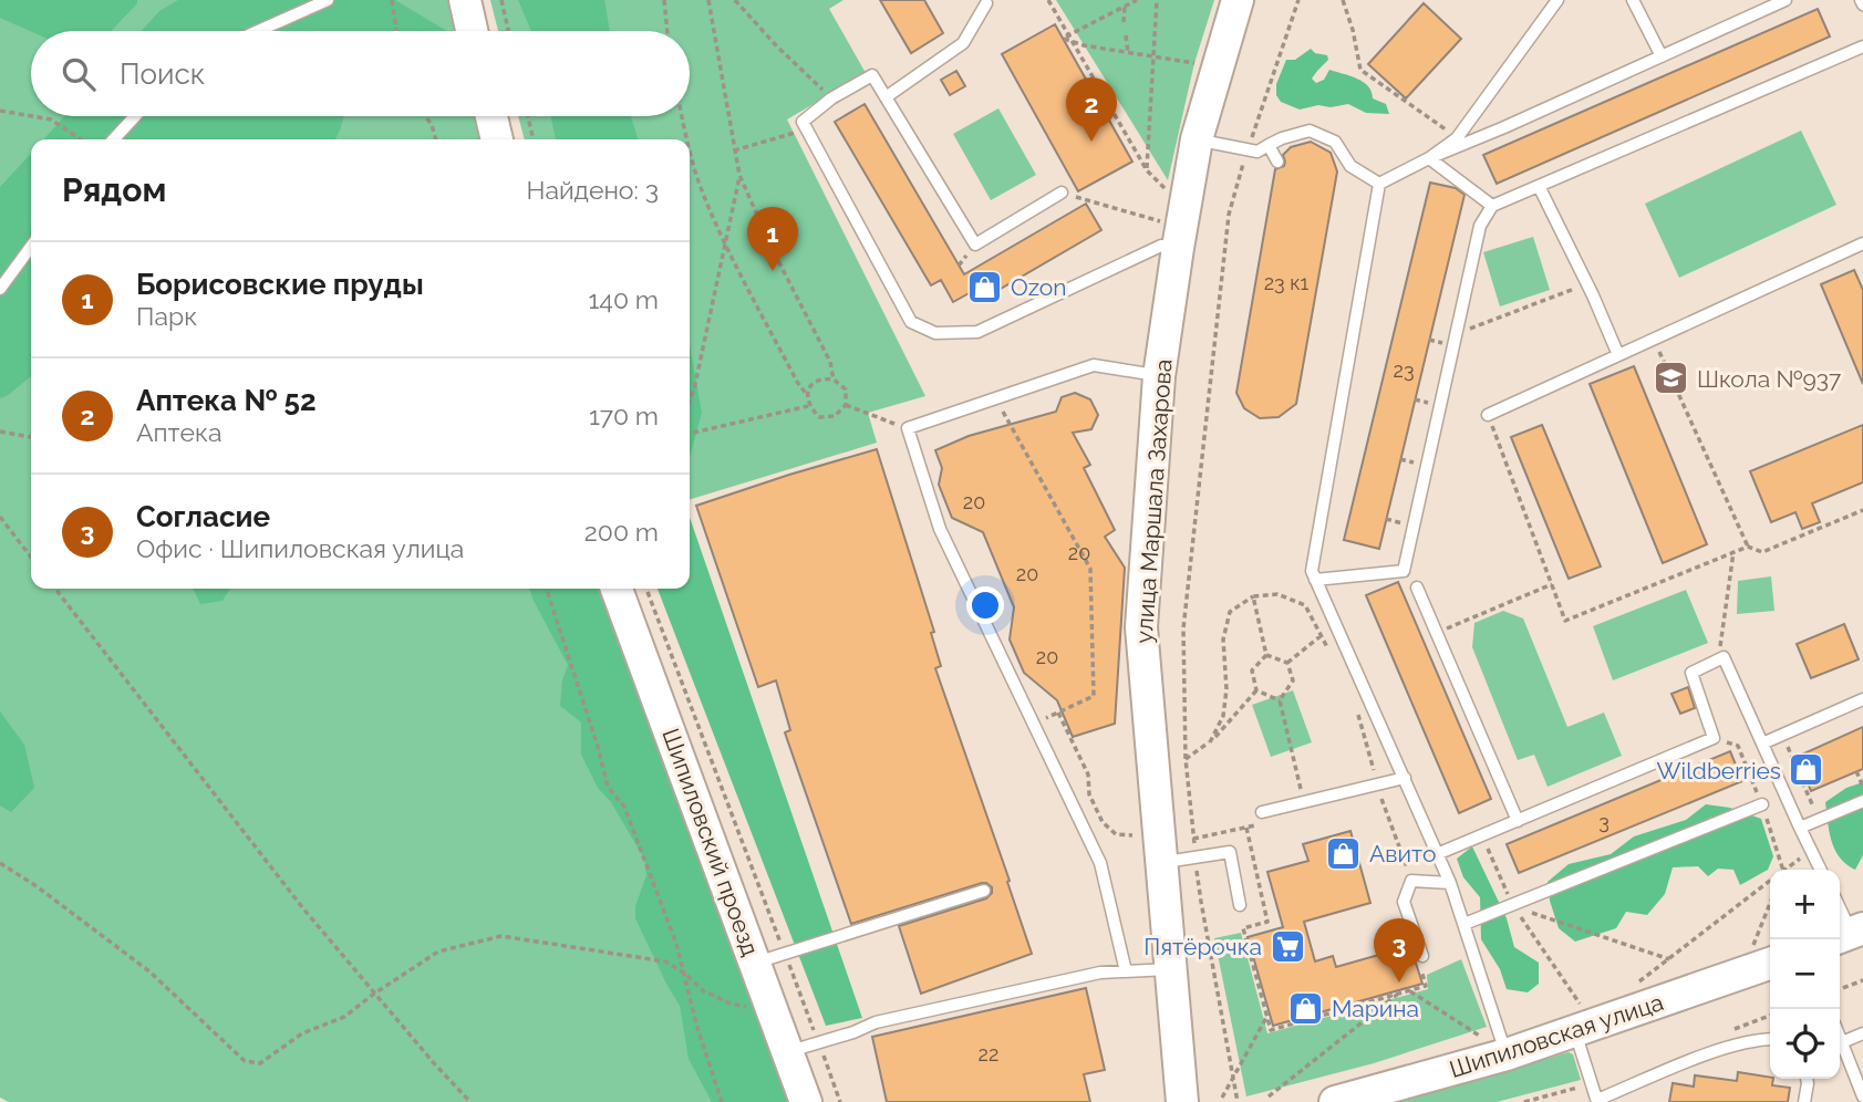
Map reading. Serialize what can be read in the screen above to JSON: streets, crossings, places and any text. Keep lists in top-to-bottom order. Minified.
{"streets":{"main road":["улица Маршала Захарова","Шипиловский проезд","Шипиловская улица"]},"places":{"shop":["Ozon","Wildberries","Авито","Марина"],"school or university":["Школа №937"],"supermarket":["Пятёрочка"]},"house_numbers":["23 к1","23","20","20","20","20","3","22"],"page":{"search":"Поиск","pins":["2","1","3"],"heading":["Рядом","Найдено: 3"],"list":[{"mark":"1","name":"Борисовские пруды","note":"Парк","value":"140 m"},{"mark":"2","name":"Аптека № 52","note":"Аптека","value":"170 m"},{"mark":"3","name":"Согласие","note":"Офис · Шипиловская улица","value":"200 m"}],"map_buttons":["+","−"]}}
